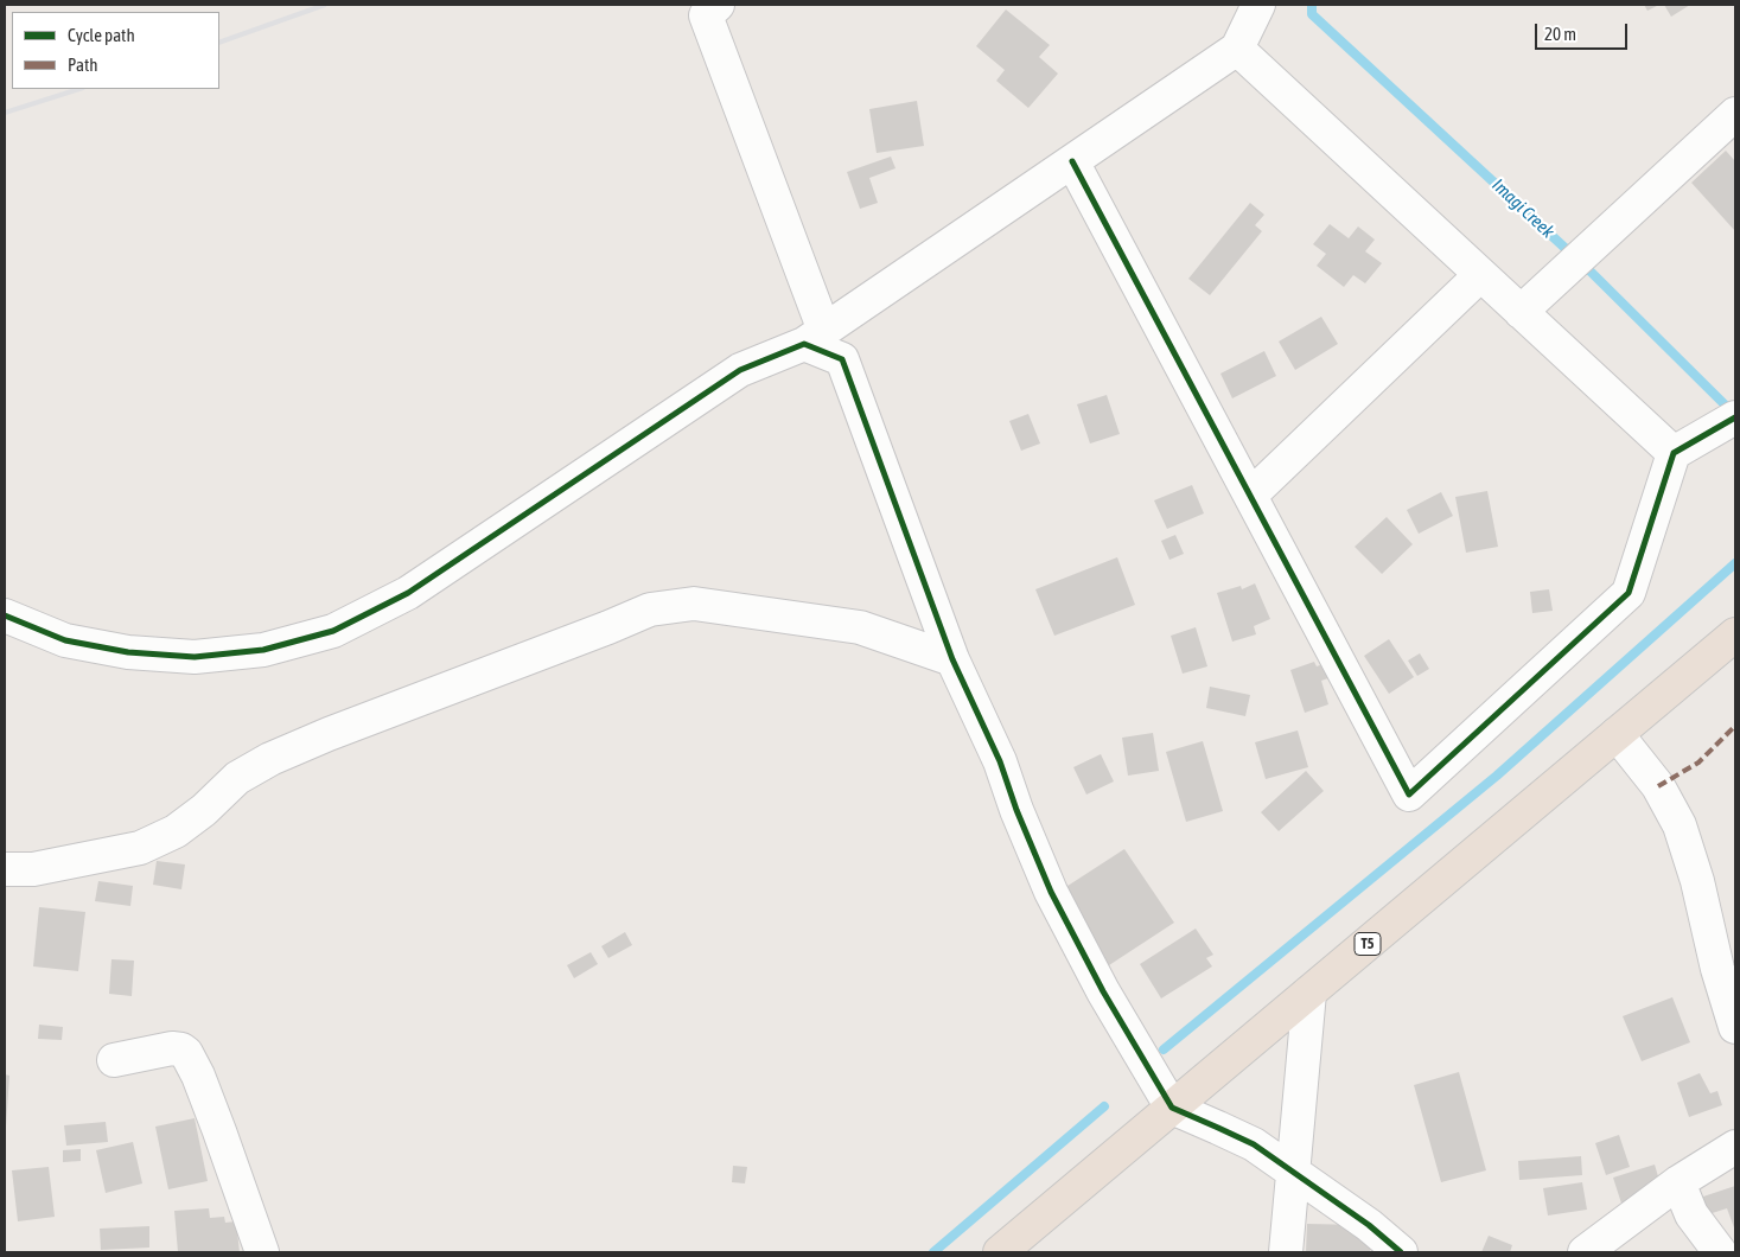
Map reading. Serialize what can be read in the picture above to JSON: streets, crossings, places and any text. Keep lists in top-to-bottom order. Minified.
{"streets":{"highway":["T5"]},"water":["Imagi Creek"],"legend":["Cycle path","Path"],"scale_bar":"20 m"}
